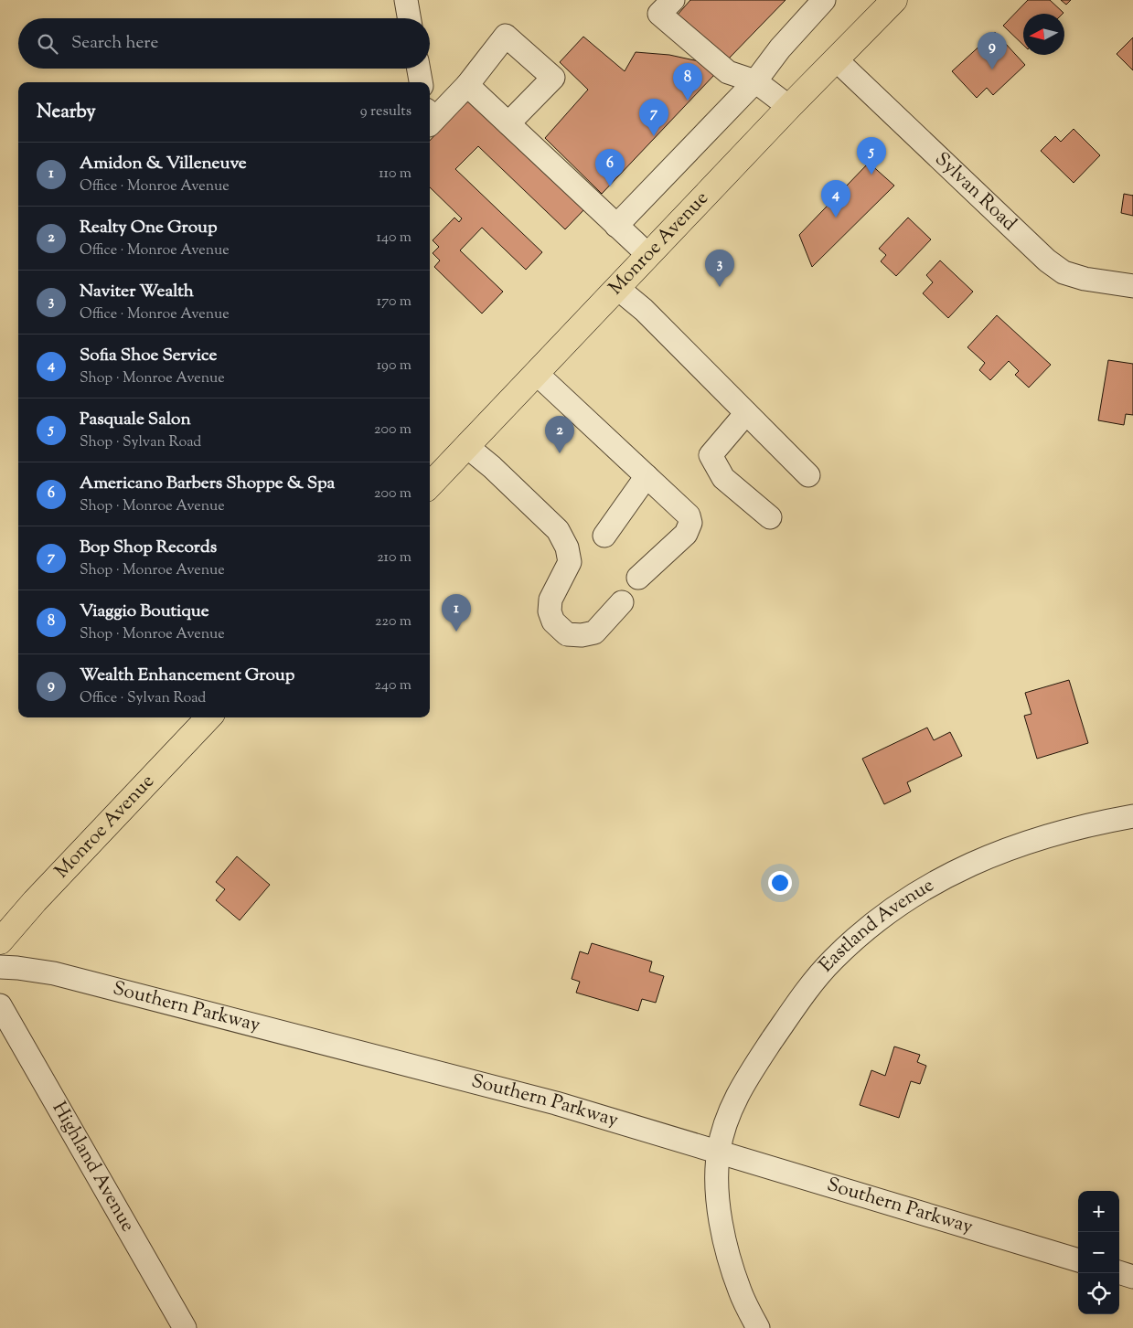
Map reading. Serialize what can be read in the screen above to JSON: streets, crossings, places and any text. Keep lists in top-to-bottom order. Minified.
{"streets":{"main road":["Monroe Avenue"],"street":["Sylvan Road","Eastland Avenue","Southern Parkway","Highland Avenue"]},"crossings":[["Sylvan Road","Monroe Avenue"],["Eastland Avenue","Southern Parkway"]],"north":"left","page":{"search":"Search here","pins":["9","8","7","5","6","4","3","2","1"],"heading":["Nearby","9 results"],"list":[{"mark":"1","name":"Amidon & Villeneuve","note":"Office · Monroe Avenue","value":"110 m"},{"mark":"2","name":"Realty One Group","note":"Office · Monroe Avenue","value":"140 m"},{"mark":"3","name":"Naviter Wealth","note":"Office · Monroe Avenue","value":"170 m"},{"mark":"4","name":"Sofia Shoe Service","note":"Shop · Monroe Avenue","value":"190 m"},{"mark":"5","name":"Pasquale Salon","note":"Shop · Sylvan Road","value":"200 m"},{"mark":"6","name":"Americano Barbers Shoppe & Spa","note":"Shop · Monroe Avenue","value":"200 m"},{"mark":"7","name":"Bop Shop Records","note":"Shop · Monroe Avenue","value":"210 m"},{"mark":"8","name":"Viaggio Boutique","note":"Shop · Monroe Avenue","value":"220 m"},{"mark":"9","name":"Wealth Enhancement Group","note":"Office · Sylvan Road","value":"240 m"}],"map_buttons":["+","−"]}}
